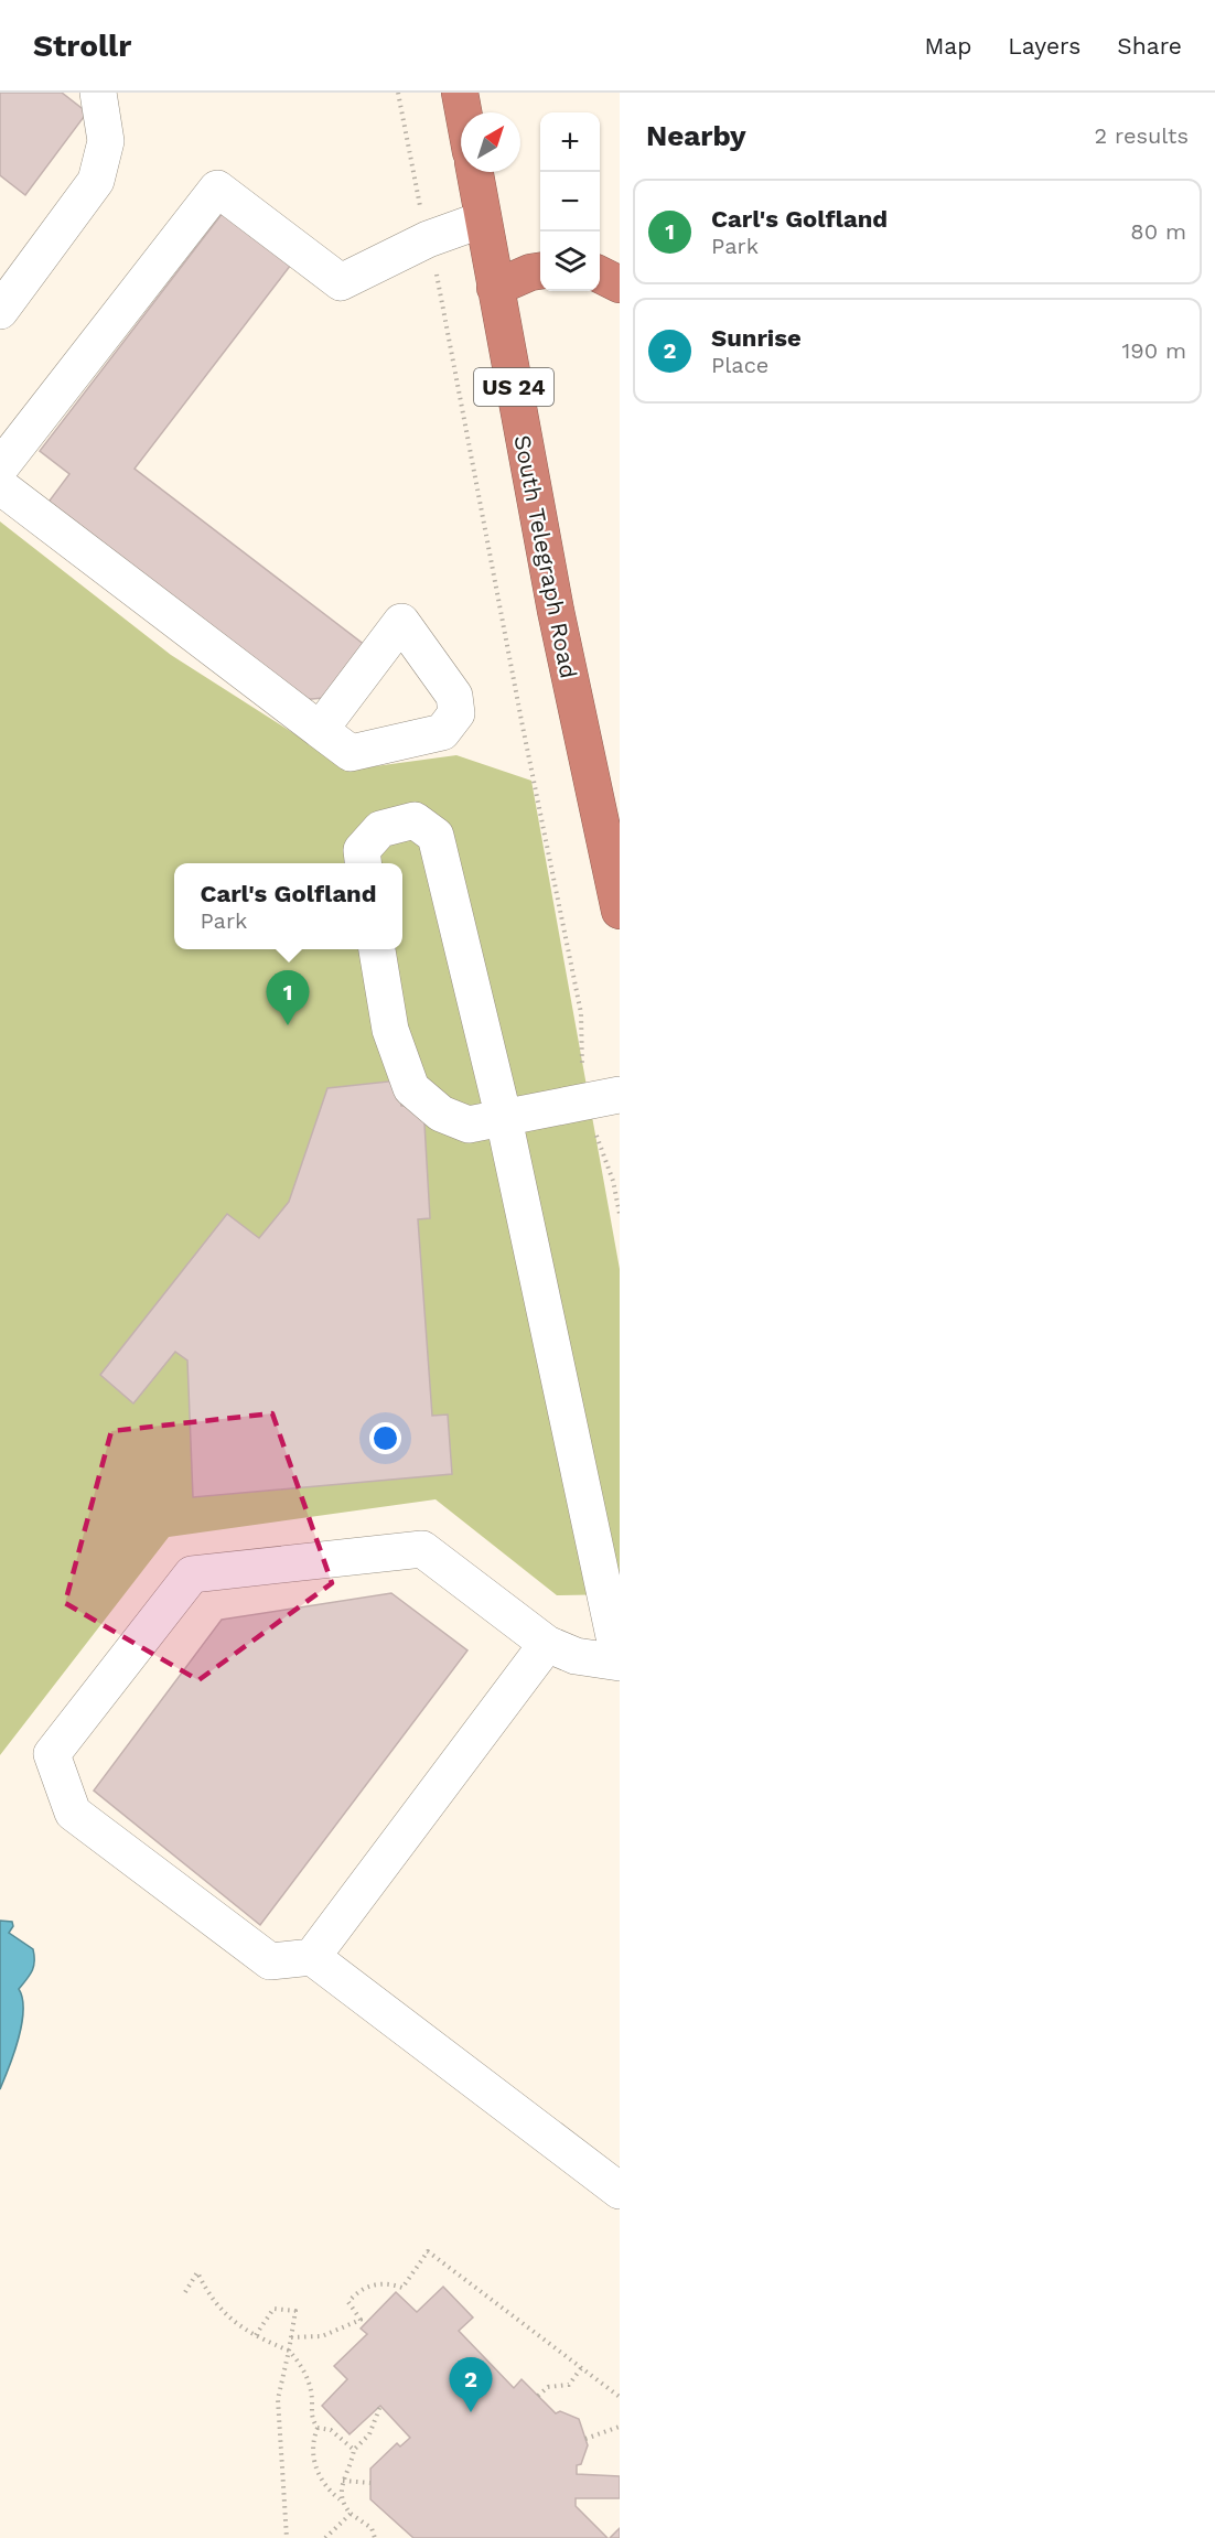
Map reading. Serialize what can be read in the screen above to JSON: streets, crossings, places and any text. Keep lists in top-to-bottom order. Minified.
{"streets":{"highway":["US 24","South Telegraph Road"]},"north":"top right","page":{"header":"Strollr","nav":["Map","Layers","Share"],"heading":["Nearby","2 results"],"map_buttons":["+","−"],"list":[{"mark":"1","name":"Carl's Golfland","note":"Park","value":"80 m"},{"mark":"2","name":"Sunrise","note":"Place","value":"190 m"}],"popup":["Carl's Golfland","Park"],"pins":["1","2"]}}
